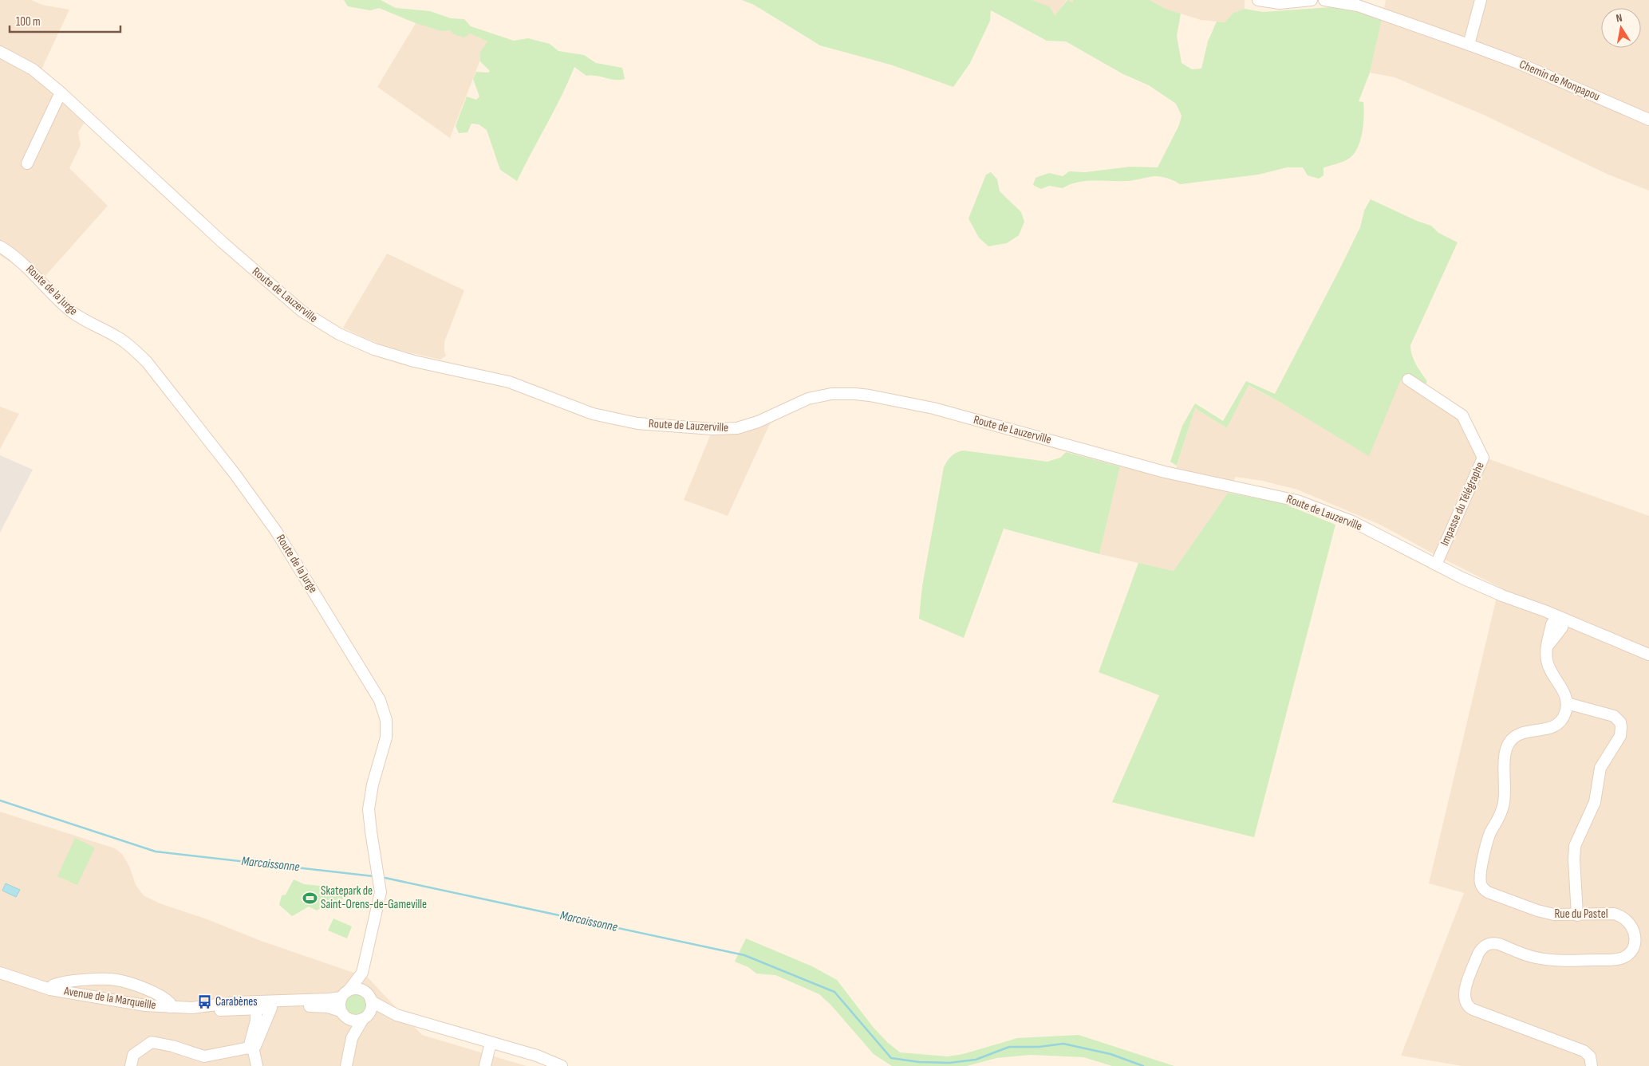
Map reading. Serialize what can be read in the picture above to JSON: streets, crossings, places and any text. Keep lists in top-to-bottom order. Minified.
{"streets":{"street":["Chemin de Monpapou","Route de la Jurge","Route de Lauzerville","Impasse du Télégraphe","Rue du Pastel","Avenue de la Marqueille"]},"crossings":[["Route de la Jurge","Avenue de la Marqueille"],["Route de Lauzerville","Impasse du Télégraphe"]],"water":["Marcaissonne"],"places":{"sports":["Skatepark de Saint-Orens-de-Gameville"],"bus stop":["Carabènes"]},"scale_bar":"100 m","north":"top"}
